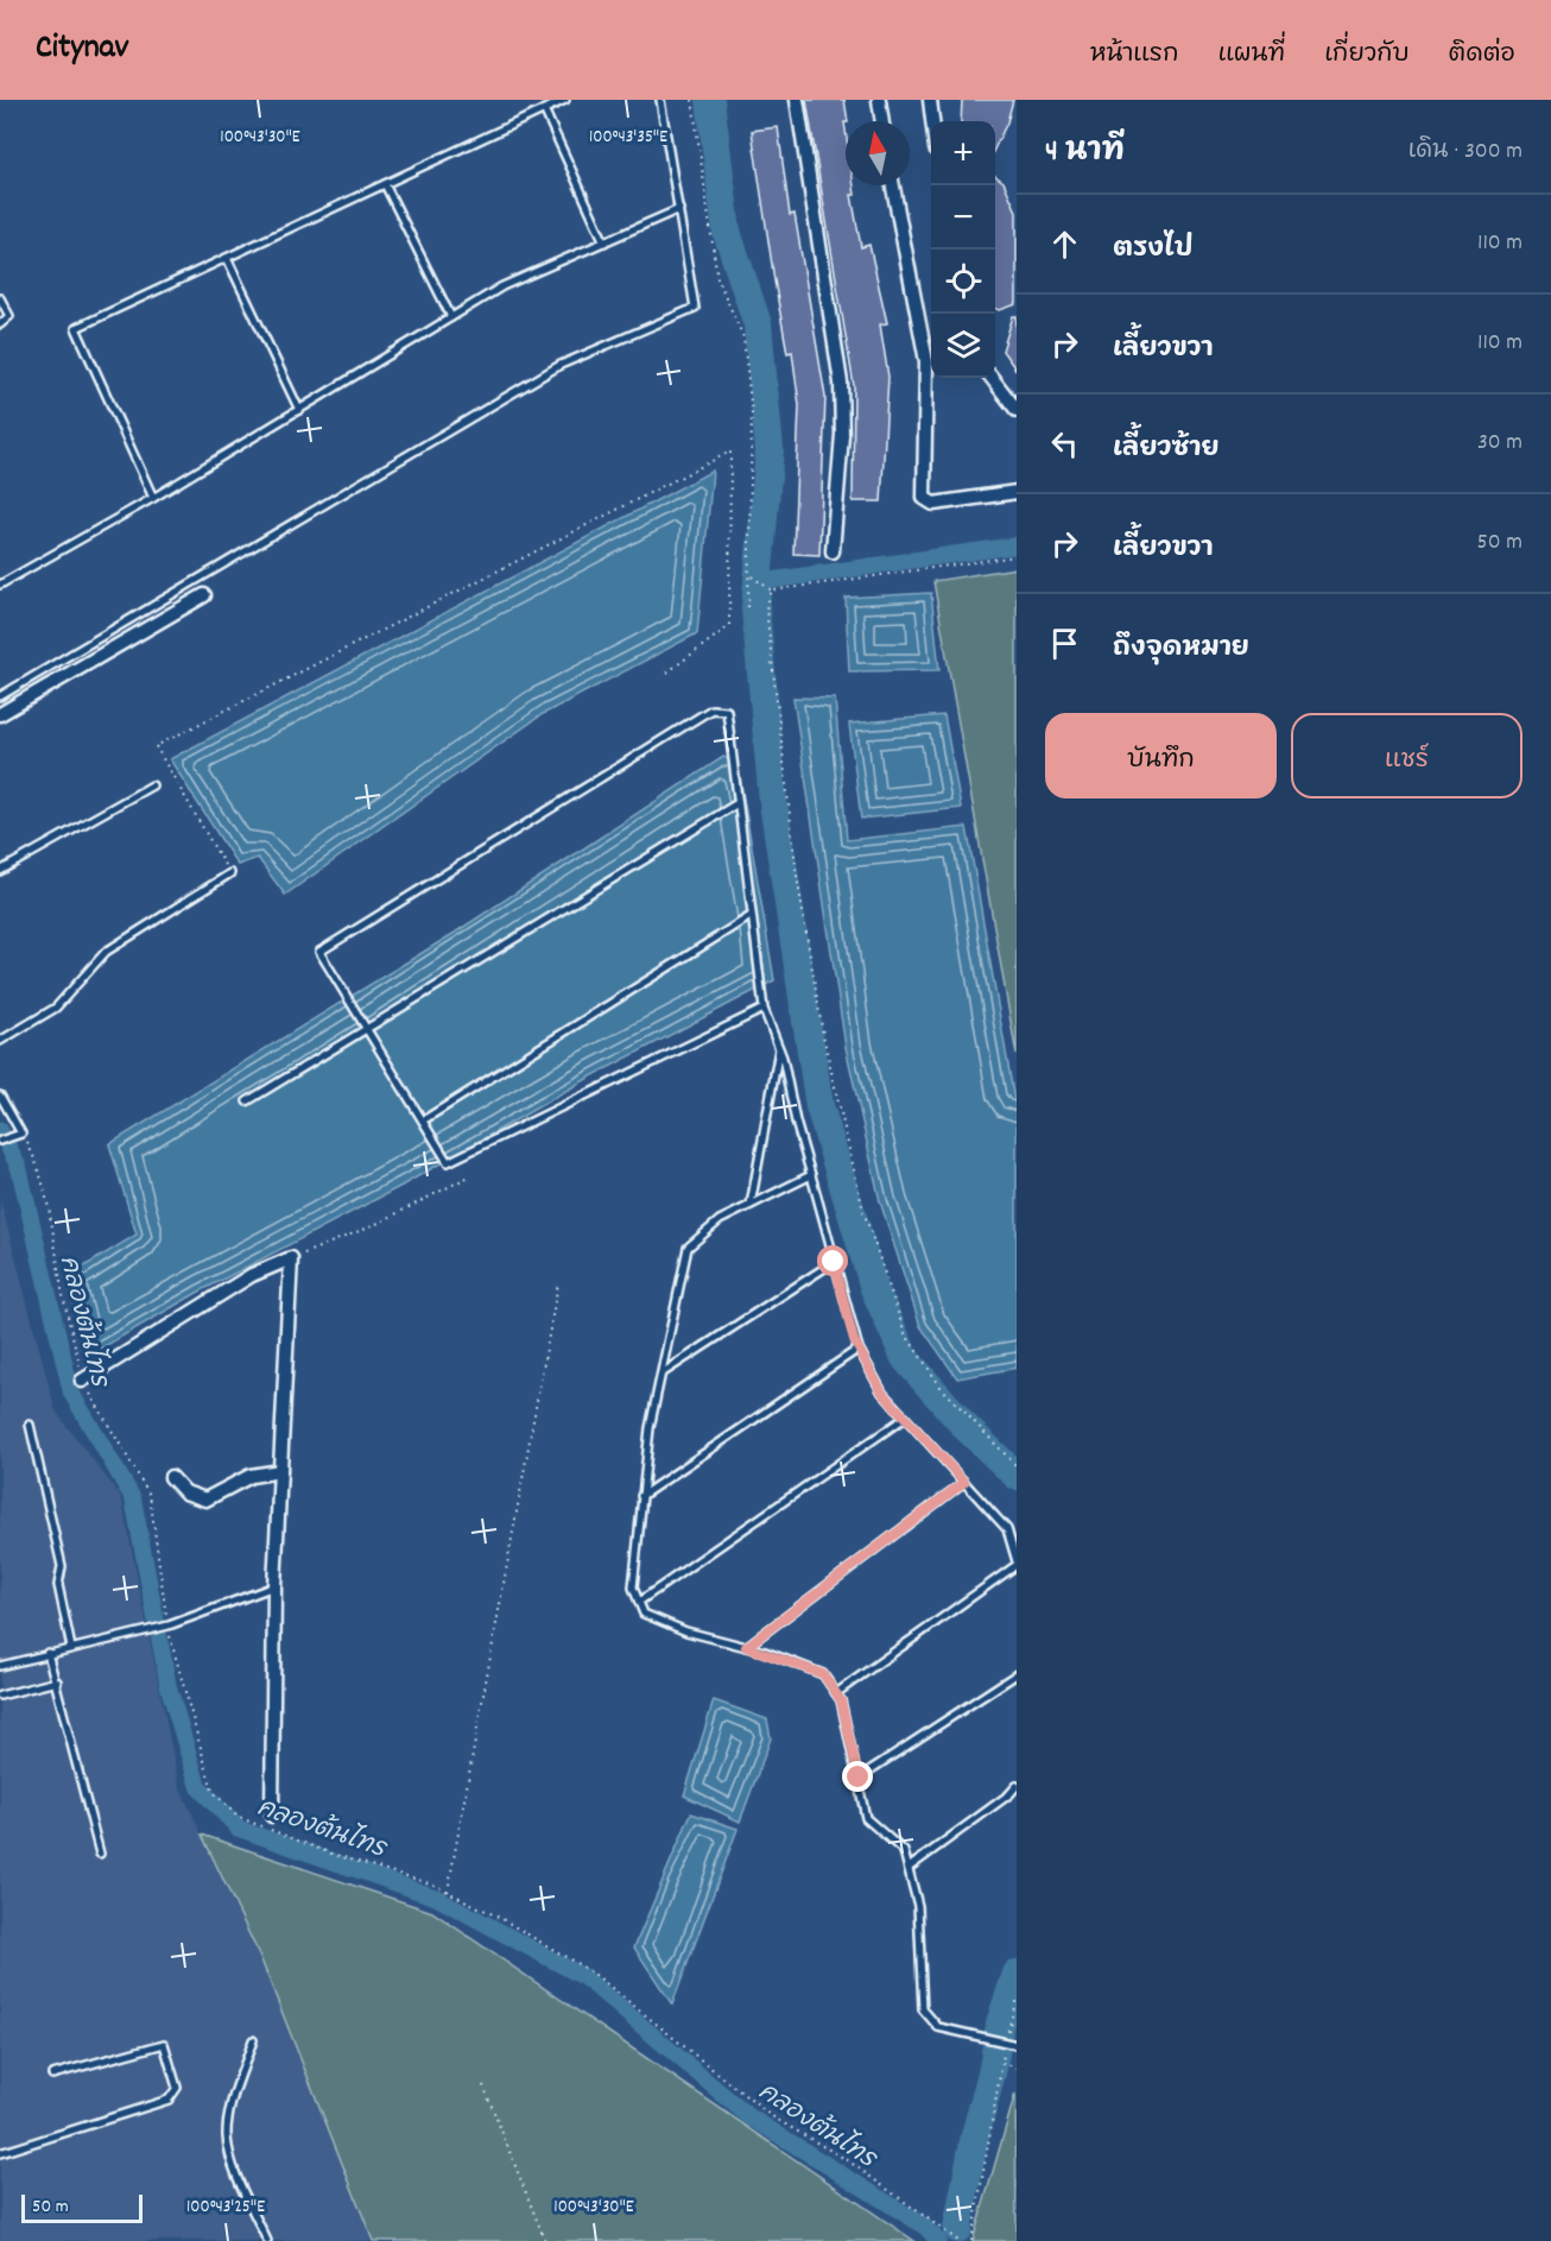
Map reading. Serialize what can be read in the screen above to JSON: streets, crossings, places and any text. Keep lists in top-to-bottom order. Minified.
{"water":["คลองต้นไทร"],"scale_bar":"50 m","north":"top","page":{"header":"Citynav","nav":["หน้าแรก","แผนที่","เกี่ยวกับ","ติดต่อ"],"heading":["4 นาที","เดิน · 300 m"],"map_buttons":["+","−"],"list":[["ตรงไป","110 m"],["เลี้ยวขวา","110 m"],["เลี้ยวซ้าย","30 m"],["เลี้ยวขวา","50 m"],"ถึงจุดหมาย"],"buttons":["บันทึก","แชร์"],"scale":"50 m"},"coordinates":["100°43'30\"E","100°43'35\"E","100°43'25\"E"]}
